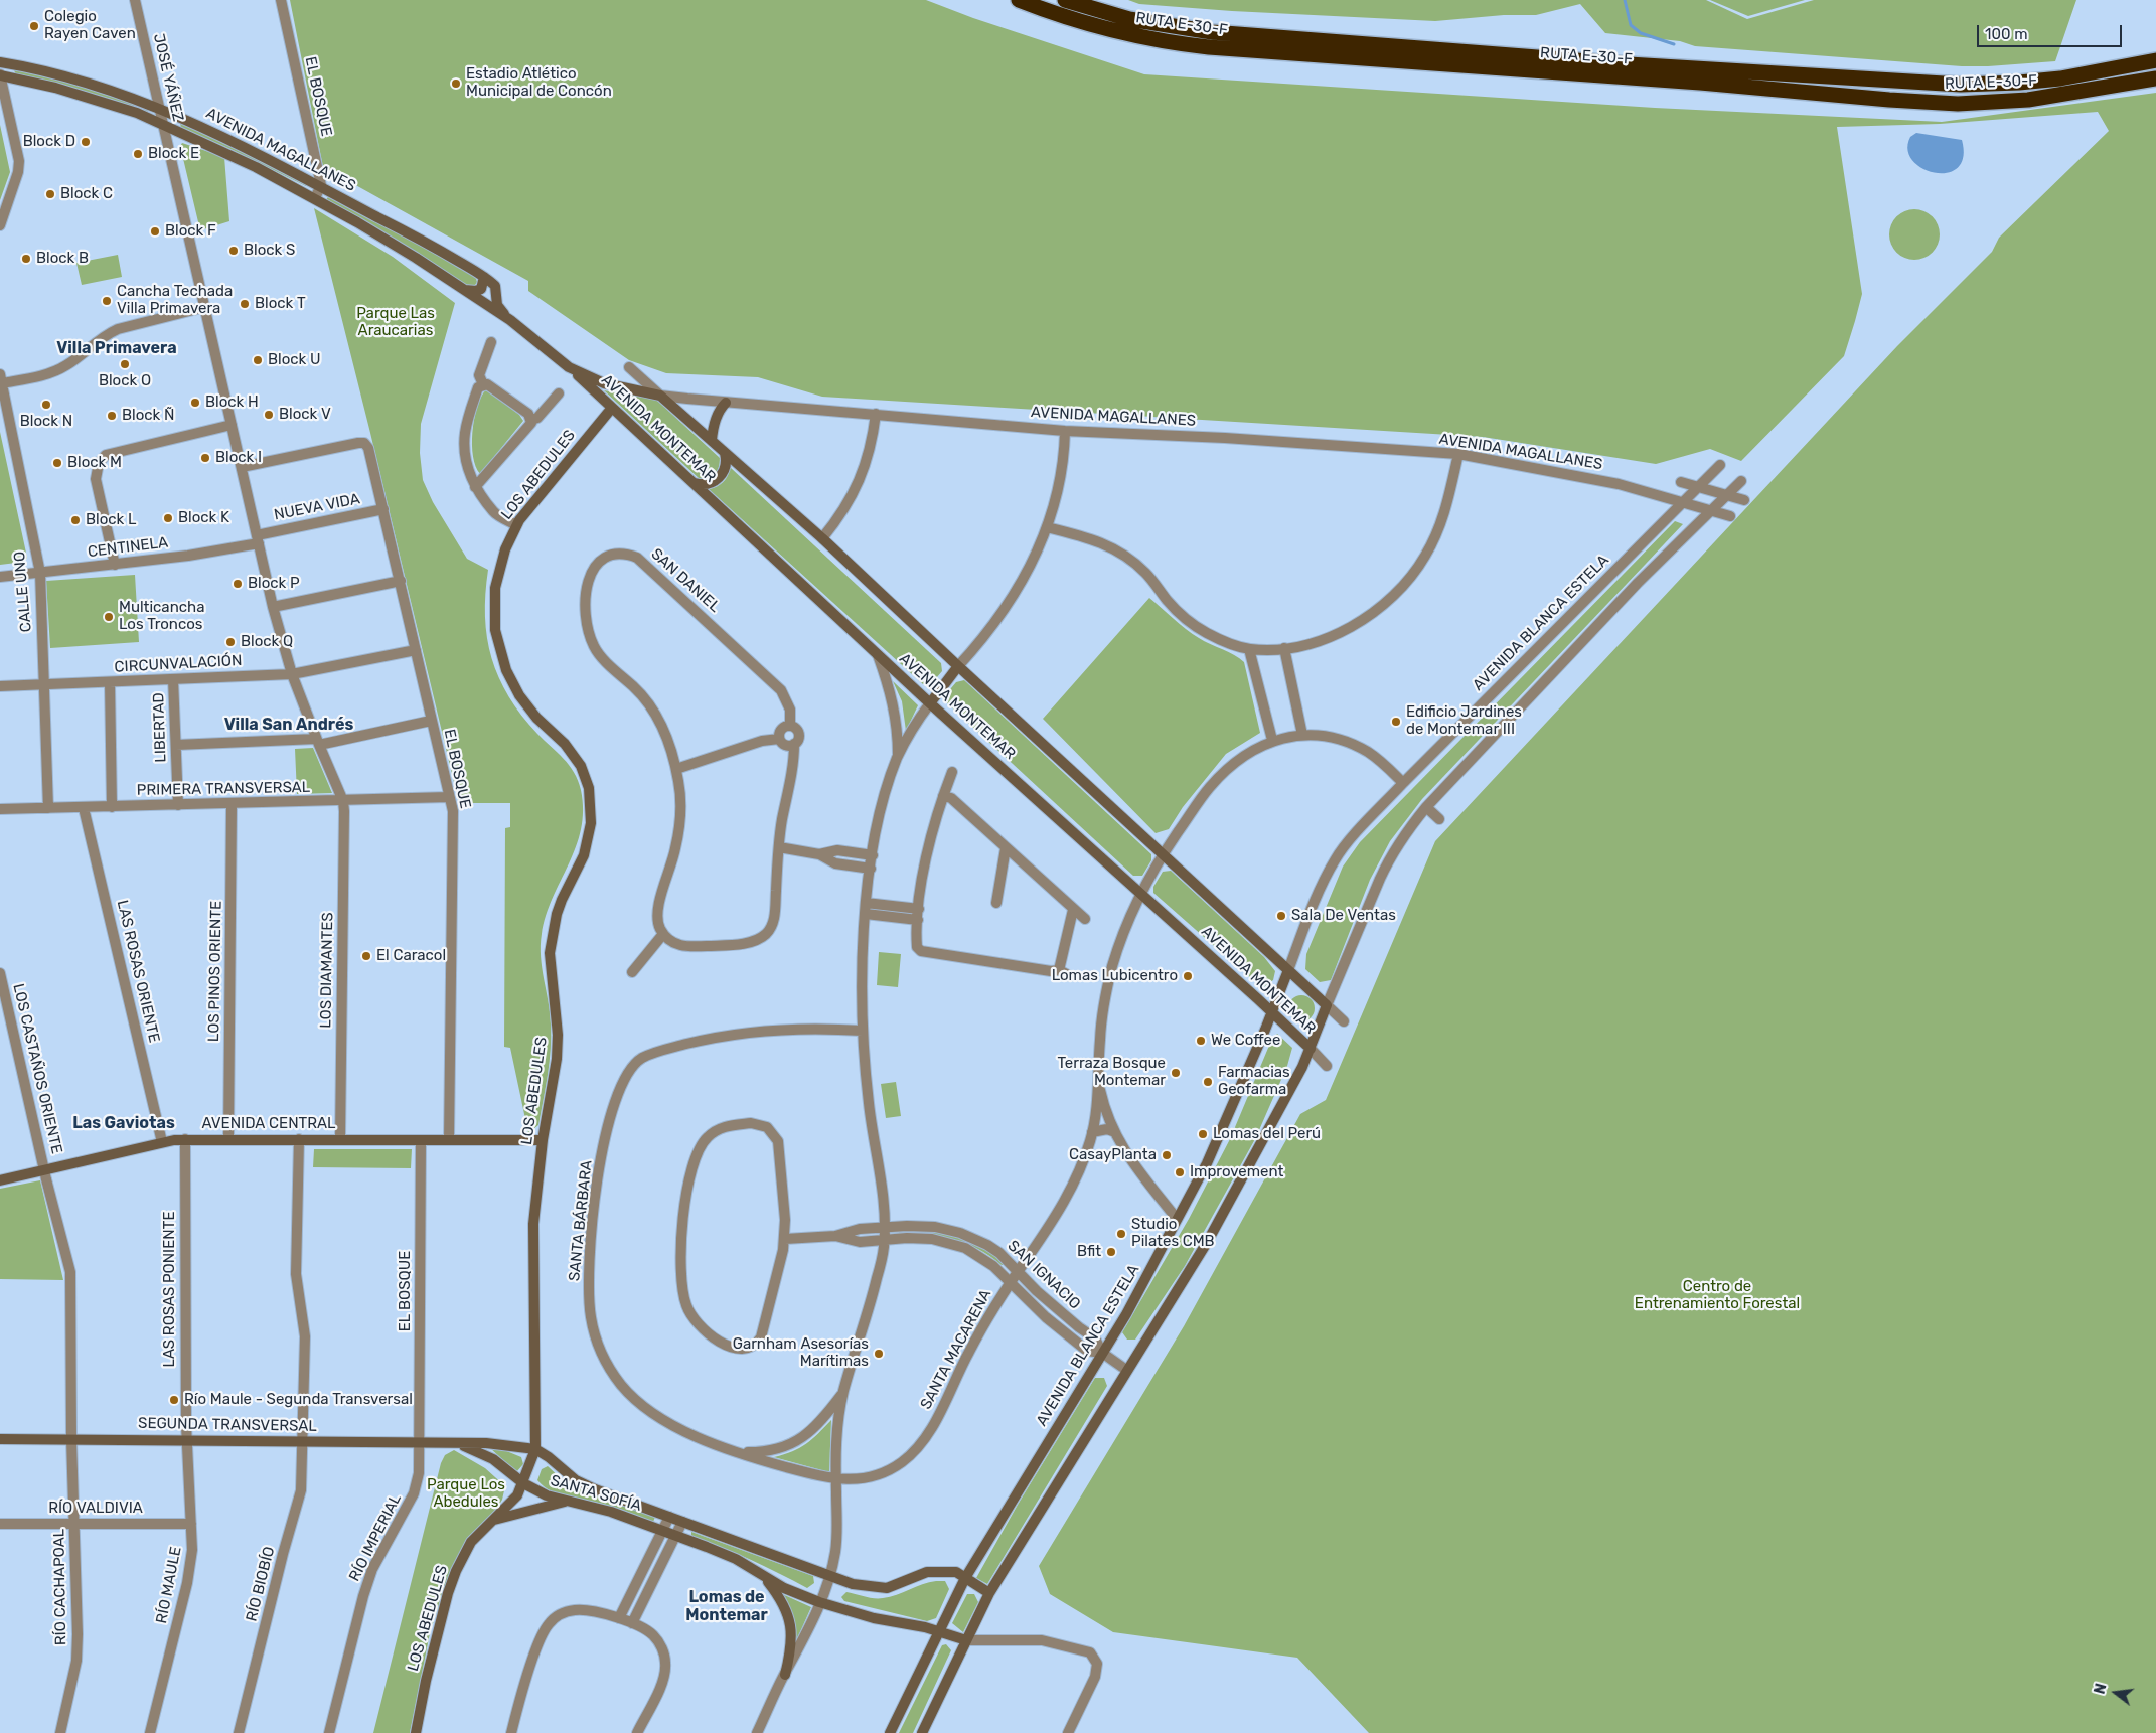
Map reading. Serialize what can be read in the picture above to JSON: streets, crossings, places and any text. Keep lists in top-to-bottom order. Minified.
{"streets":{"highway":["RUTA E-30-F"],"main road":["AVENIDA MAGALLANES","AVENIDA MONTEMAR","LOS ABEDULES","AVENIDA BLANCA ESTELA","AVENIDA CENTRAL","SEGUNDA TRANSVERSAL","SANTA SOFÍA"],"street":["JOSÉ YÁÑEZ","EL BOSQUE","NUEVA VIDA","CENTINELA","SAN DANIEL","CALLE UNO","CIRCUNVALACIÓN","LIBERTAD","PRIMERA TRANSVERSAL","LOS DIAMANTES","LAS ROSAS ORIENTE","LOS PINOS ORIENTE","LOS CASTAÑOS ORIENTE","SANTA BÁRBARA","SAN IGNACIO","LAS ROSAS PONIENTE","SANTA MACARENA","RÍO VALDIVIA","RÍO IMPERIAL","RÍO BIOBÍO","RÍO MAULE","RÍO CACHAPOAL"]},"crossings":[["JOSÉ YÁÑEZ","EL BOSQUE"],["JOSÉ YÁÑEZ","AVENIDA MAGALLANES"],["JOSÉ YÁÑEZ","NUEVA VIDA"],["JOSÉ YÁÑEZ","CENTINELA"],["JOSÉ YÁÑEZ","CIRCUNVALACIÓN"],["JOSÉ YÁÑEZ","PRIMERA TRANSVERSAL"],["JOSÉ YÁÑEZ","LOS DIAMANTES"],["EL BOSQUE","AVENIDA MAGALLANES"],["EL BOSQUE","NUEVA VIDA"],["EL BOSQUE","CIRCUNVALACIÓN"],["EL BOSQUE","PRIMERA TRANSVERSAL"],["EL BOSQUE","AVENIDA CENTRAL"],["EL BOSQUE","SEGUNDA TRANSVERSAL"],["EL BOSQUE","RÍO IMPERIAL"],["AVENIDA MAGALLANES","AVENIDA MONTEMAR"],["AVENIDA MAGALLANES","AVENIDA BLANCA ESTELA"],["AVENIDA MONTEMAR","LOS ABEDULES"],["AVENIDA MONTEMAR","AVENIDA BLANCA ESTELA"],["AVENIDA MONTEMAR","SANTA MACARENA"],["LOS ABEDULES","AVENIDA CENTRAL"],["LOS ABEDULES","SANTA SOFÍA"],["NUEVA VIDA","CENTINELA"],["CENTINELA","CALLE UNO"],["CALLE UNO","CIRCUNVALACIÓN"],["CALLE UNO","PRIMERA TRANSVERSAL"],["AVENIDA BLANCA ESTELA","SAN IGNACIO"],["AVENIDA BLANCA ESTELA","SANTA MACARENA"],["AVENIDA BLANCA ESTELA","SANTA SOFÍA"],["CIRCUNVALACIÓN","LIBERTAD"],["LIBERTAD","PRIMERA TRANSVERSAL"],["PRIMERA TRANSVERSAL","LOS DIAMANTES"],["PRIMERA TRANSVERSAL","LAS ROSAS ORIENTE"],["PRIMERA TRANSVERSAL","LOS PINOS ORIENTE"],["LOS DIAMANTES","AVENIDA CENTRAL"],["LAS ROSAS ORIENTE","AVENIDA CENTRAL"],["LOS PINOS ORIENTE","AVENIDA CENTRAL"],["LOS CASTAÑOS ORIENTE","AVENIDA CENTRAL"],["LOS CASTAÑOS ORIENTE","SEGUNDA TRANSVERSAL"],["LOS CASTAÑOS ORIENTE","RÍO CACHAPOAL"],["AVENIDA CENTRAL","LAS ROSAS PONIENTE"],["AVENIDA CENTRAL","RÍO BIOBÍO"],["SANTA BÁRBARA","SANTA MACARENA"],["SAN IGNACIO","SANTA MACARENA"],["LAS ROSAS PONIENTE","SEGUNDA TRANSVERSAL"],["LAS ROSAS PONIENTE","RÍO MAULE"],["SEGUNDA TRANSVERSAL","SANTA SOFÍA"],["SEGUNDA TRANSVERSAL","RÍO IMPERIAL"],["SEGUNDA TRANSVERSAL","RÍO BIOBÍO"],["SEGUNDA TRANSVERSAL","RÍO MAULE"],["SEGUNDA TRANSVERSAL","RÍO CACHAPOAL"],["RÍO VALDIVIA","RÍO MAULE"],["RÍO VALDIVIA","RÍO CACHAPOAL"]],"districts":["Villa Primavera","Villa San Andrés","Las Gaviotas","Lomas de Montemar"],"parks":["Parque Las Araucarias","Centro de Entrenamiento Forestal","Parque Los Abedules"],"places":["Colegio Rayen Caven","Estadio Atlético Municipal de Concón","Block D","Block E","Block C","Block F","Block S","Block B","Cancha Techada Villa Primavera","Block T","Block U","Block O","Block H","Block N","Block V","Block Ñ","Block I","Block M","Block K","Block L","Block P","Multicancha Los Troncos","Block Q","Edificio Jardines de Montemar III","Sala De Ventas","El Caracol","Lomas Lubicentro","We Coffee","Terraza Bosque Montemar","Farmacias Geofarma","Lomas del Perú","CasayPlanta","Improvement","Studio Pilates CMB","Bfit","Garnham Asesorías Marítimas","Río Maule - Segunda Transversal"],"scale_bar":"100 m","north":"left"}
